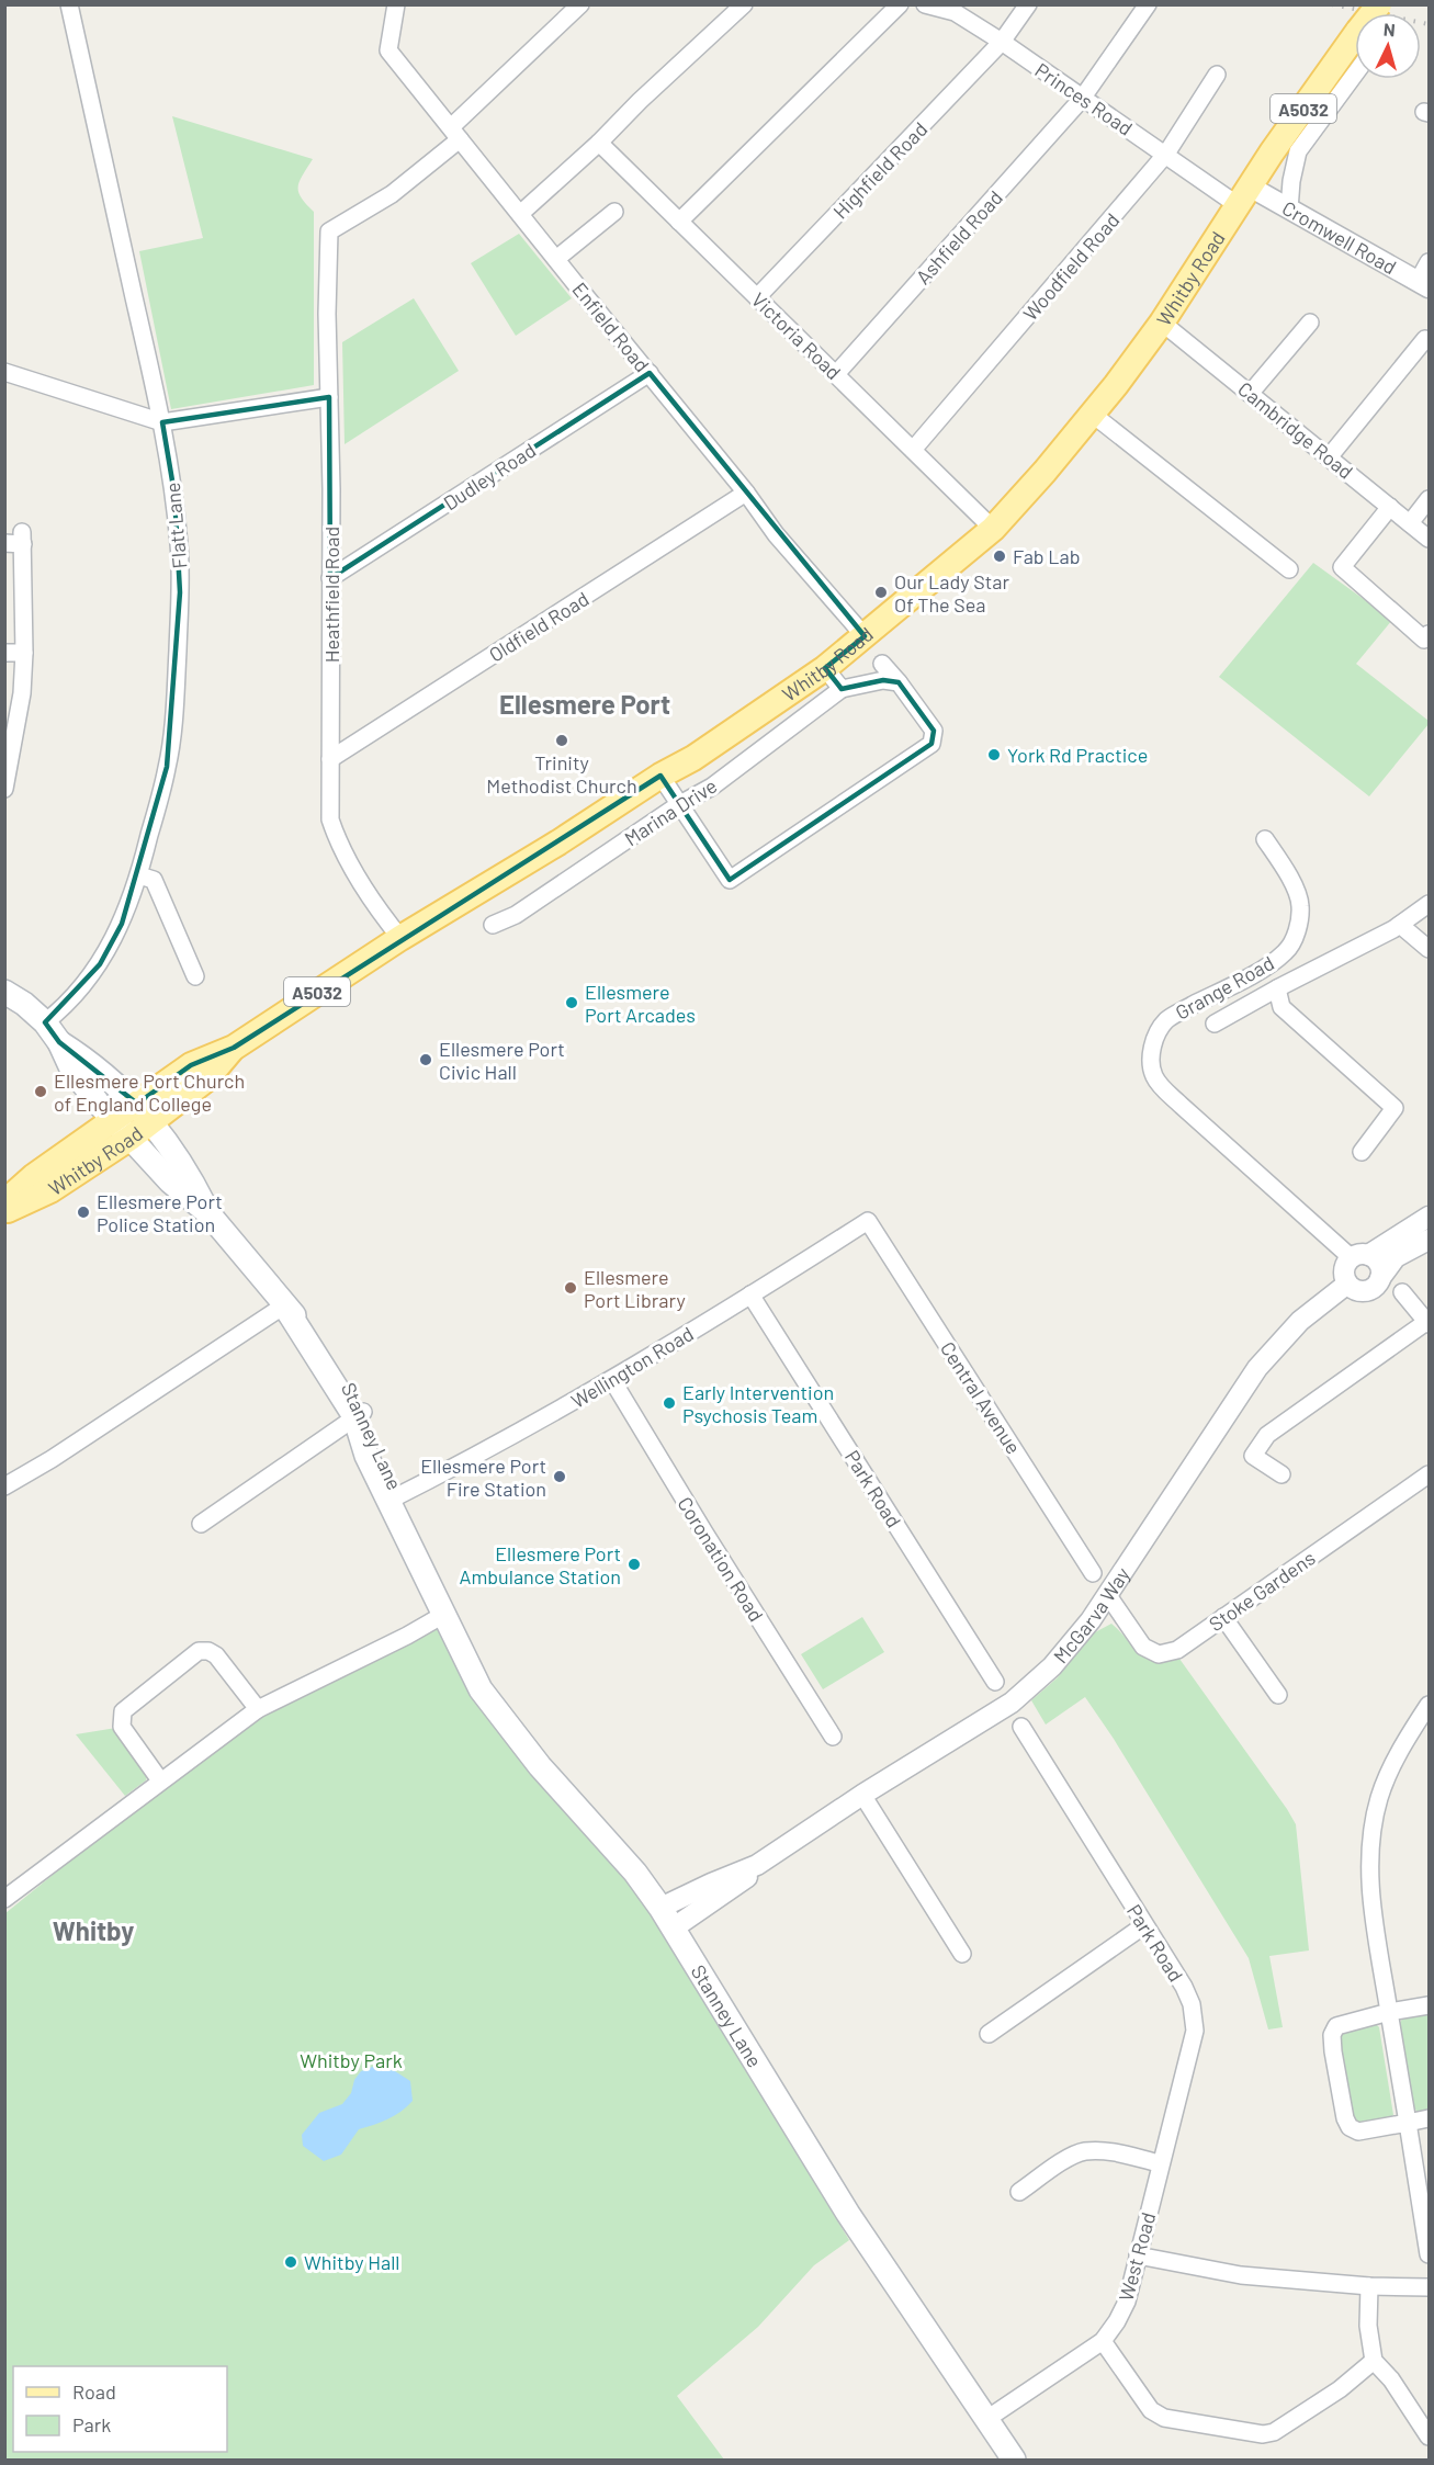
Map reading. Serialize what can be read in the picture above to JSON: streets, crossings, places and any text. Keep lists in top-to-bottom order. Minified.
{"streets":{"main road":["A5032","Whitby Road","Stanney Lane"],"street":["Princes Road","Highfield Road","Ashfield Road","Cromwell Road","Woodfield Road","Enfield Road","Victoria Road","Cambridge Road","Dudley Road","Flatt Lane","Heathfield Road","Oldfield Road","Marina Drive","Grange Road","Wellington Road","Central Avenue","Park Road","Coronation Road","Stoke Gardens","McGarva Way","West Road"]},"crossings":[["Princes Road","Highfield Road"],["Princes Road","Ashfield Road"],["Princes Road","Cromwell Road"],["Princes Road","Woodfield Road"],["Princes Road","Whitby Road"],["Highfield Road","Victoria Road"],["Ashfield Road","Victoria Road"],["Cromwell Road","Whitby Road"],["Woodfield Road","Victoria Road"],["Whitby Road","Enfield Road"],["Whitby Road","Victoria Road"],["Whitby Road","Cambridge Road"],["Whitby Road","Heathfield Road"],["Whitby Road","Stanney Lane"],["Enfield Road","Dudley Road"],["Enfield Road","Heathfield Road"],["Enfield Road","Oldfield Road"],["Dudley Road","Heathfield Road"],["Heathfield Road","Oldfield Road"],["Grange Road","McGarva Way"],["Wellington Road","Central Avenue"],["Wellington Road","Stanney Lane"],["Wellington Road","Park Road"],["Wellington Road","Coronation Road"],["Stanney Lane","McGarva Way"],["Stanney Lane","West Road"],["Park Road","West Road"],["Stoke Gardens","McGarva Way"]],"districts":["Ellesmere Port","Whitby"],"parks":["Whitby Park"],"places":["Fab Lab","Our Lady Star Of The Sea","Trinity Methodist Church","York Rd Practice","Ellesmere Port Arcades","Ellesmere Port Civic Hall","Ellesmere Port Church of England College","Ellesmere Port Police Station","Ellesmere Port Library","Early Intervention Psychosis Team","Ellesmere Port Fire Station","Ellesmere Port Ambulance Station","Whitby Hall"],"legend":["Road","Park"],"north":"top"}
